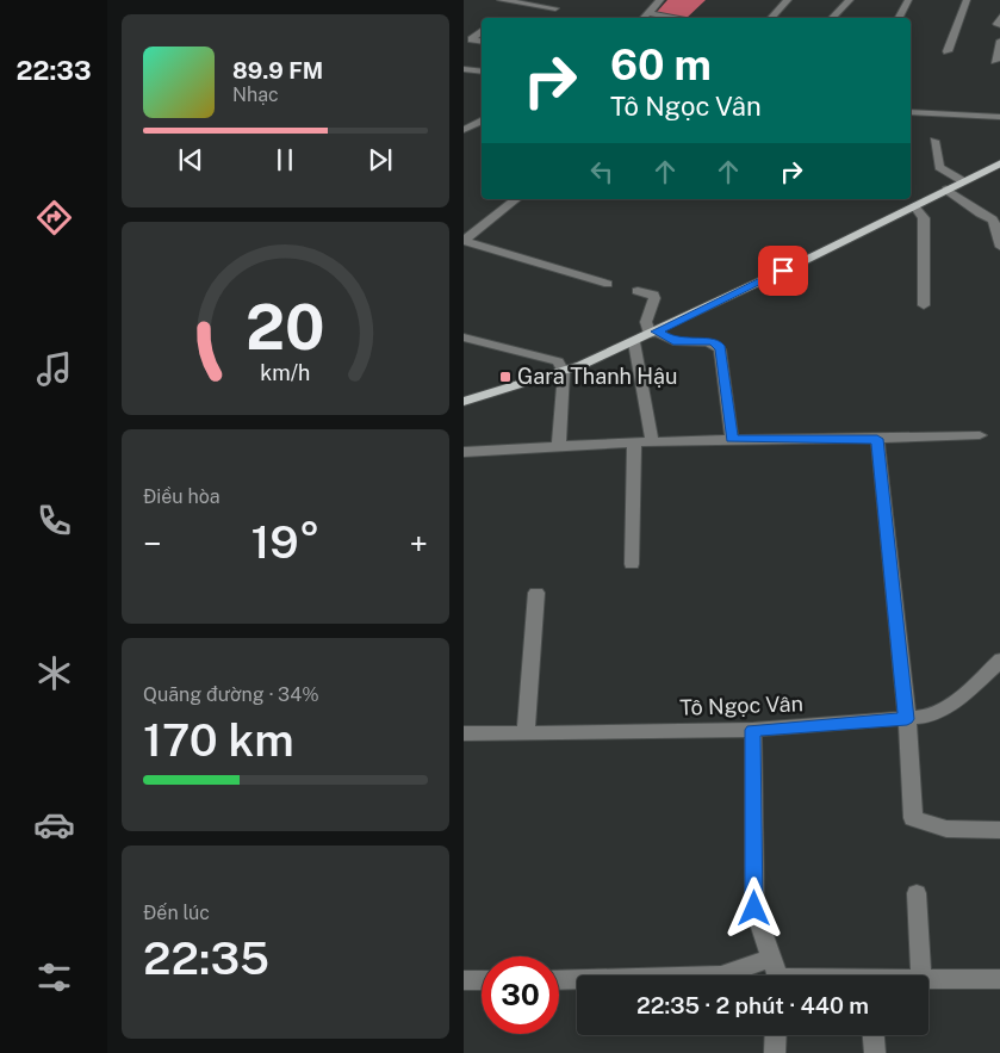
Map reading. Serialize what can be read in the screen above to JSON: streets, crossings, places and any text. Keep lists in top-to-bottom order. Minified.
{"streets":{"street":["Tô Ngọc Vân"]},"places":{"transit":["Gara Thanh Hậu"]},"page":{"tabs":"22:33","turn":["60 m","Tô Ngọc Vân"],"song":["89.9 FM","Nhạc"],"tile":["Điều hòa",["Quãng đường · 34%","170 km"],["Đến lúc","22:35"]],"heat":["−","19°","+"],"limit":"30","trip":"22:35 · 2 phút · 440 m","gauge":["20","km/h"]}}
